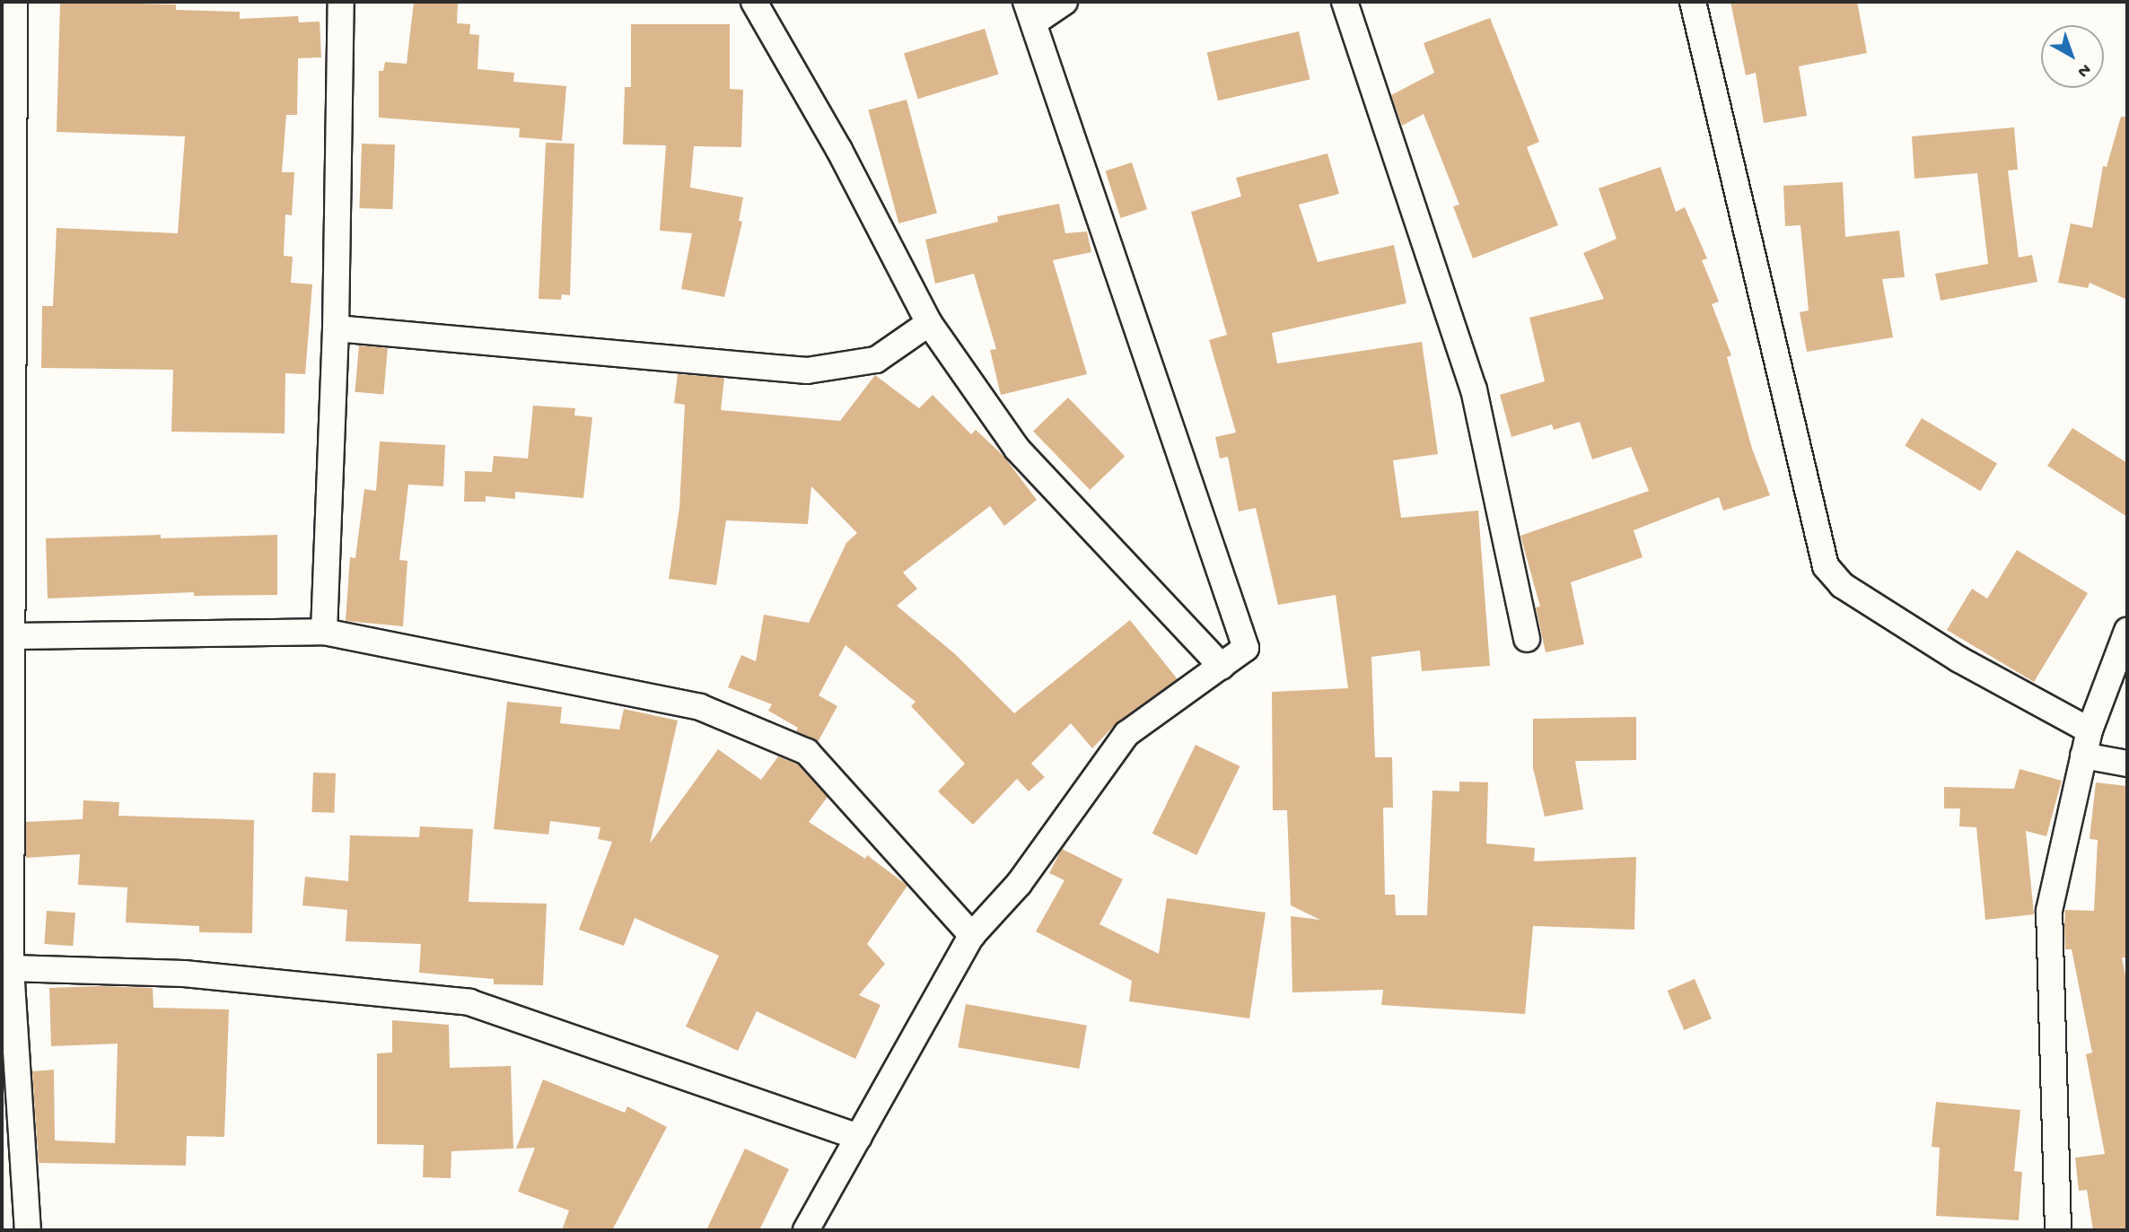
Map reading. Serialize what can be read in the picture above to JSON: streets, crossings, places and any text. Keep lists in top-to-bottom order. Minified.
{"north":"bottom right"}
